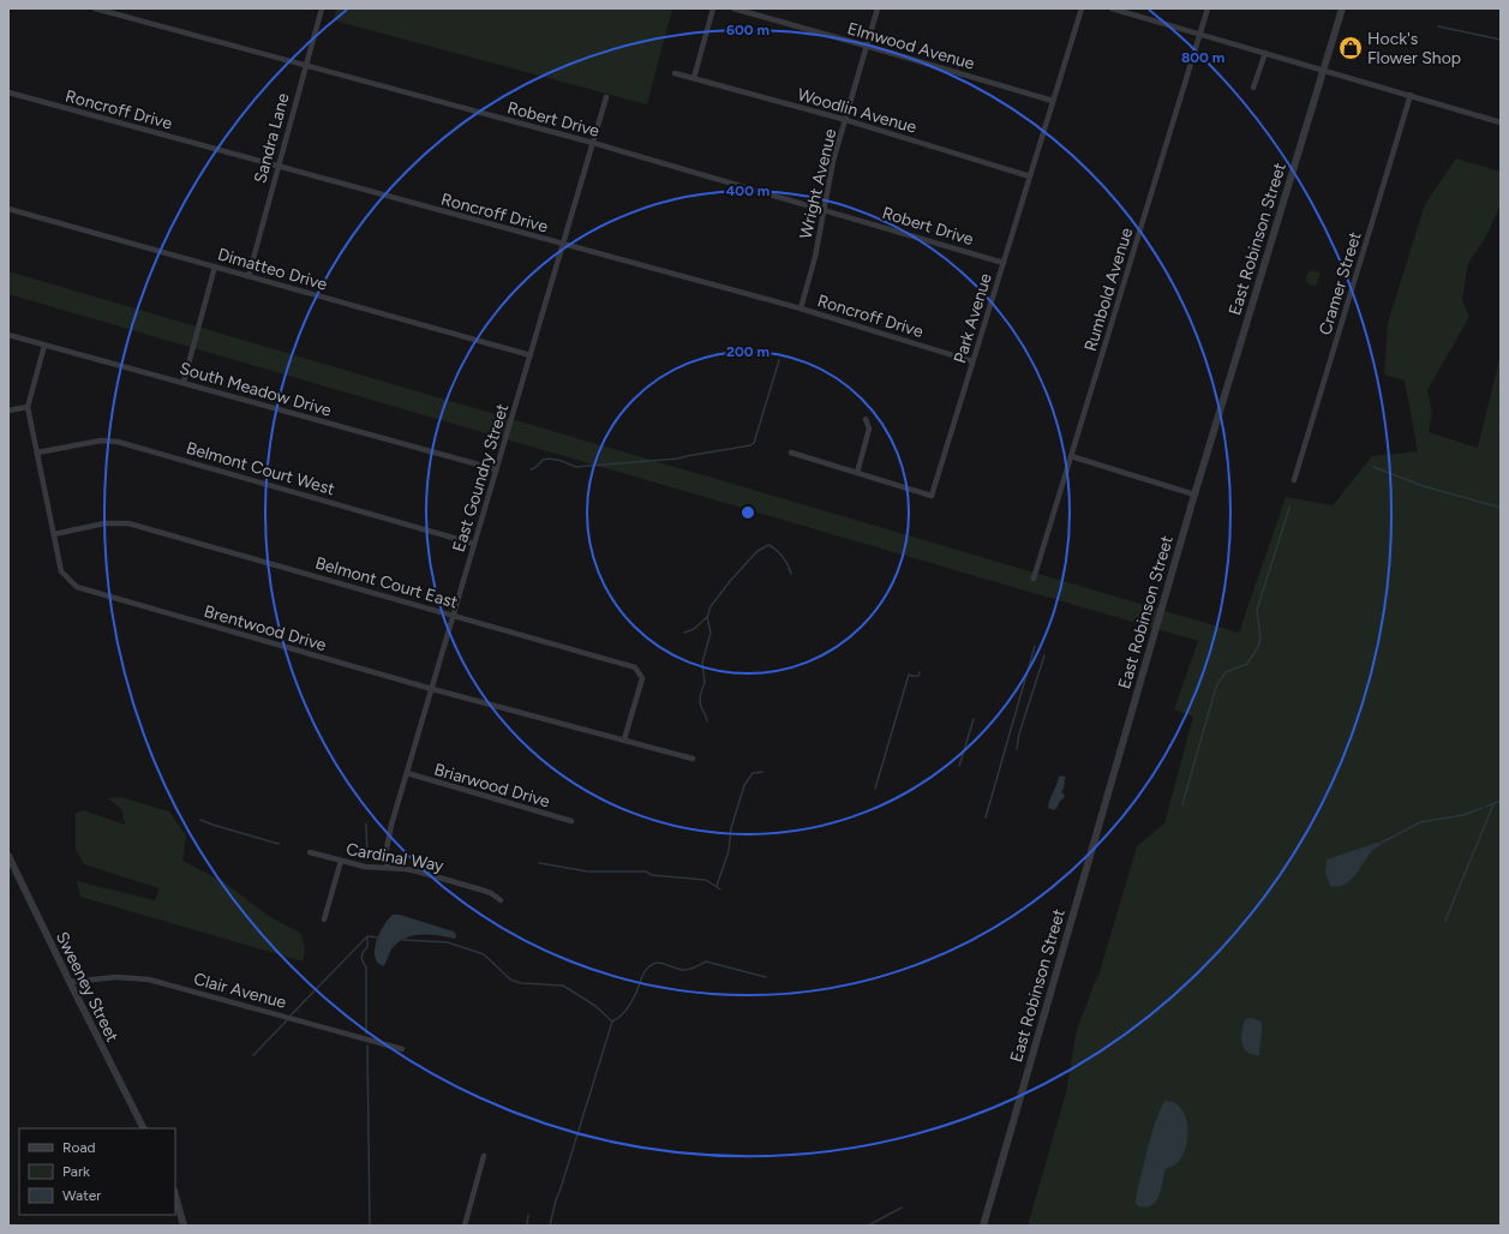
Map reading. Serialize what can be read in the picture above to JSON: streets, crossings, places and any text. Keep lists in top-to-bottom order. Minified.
{"streets":{"street":["Elmwood Avenue","Roncroff Drive","Woodlin Avenue","Robert Drive","Sandra Lane","Wright Avenue","East Robinson Street","Dimatteo Drive","Cramer Street","Rumbold Avenue","Park Avenue","South Meadow Drive","Belmont Court West","East Goundry Street","Belmont Court East","Brentwood Drive","Briarwood Drive","Cardinal Way","Sweeney Street","Clair Avenue"]},"crossings":[["Elmwood Avenue","Wright Avenue"],["Elmwood Avenue","Park Avenue"],["Roncroff Drive","Sandra Lane"],["Roncroff Drive","Wright Avenue"],["Roncroff Drive","Park Avenue"],["Roncroff Drive","East Goundry Street"],["Woodlin Avenue","Wright Avenue"],["Woodlin Avenue","Park Avenue"],["Robert Drive","Sandra Lane"],["Robert Drive","Wright Avenue"],["Robert Drive","Park Avenue"],["Robert Drive","East Goundry Street"],["Sandra Lane","Dimatteo Drive"],["Dimatteo Drive","East Goundry Street"],["South Meadow Drive","East Goundry Street"],["South Meadow Drive","Brentwood Drive"],["Belmont Court West","East Goundry Street"],["Belmont Court West","Brentwood Drive"],["East Goundry Street","Belmont Court East"],["East Goundry Street","Brentwood Drive"],["East Goundry Street","Briarwood Drive"],["East Goundry Street","Cardinal Way"],["Belmont Court East","Brentwood Drive"],["Sweeney Street","Clair Avenue"]],"places":{"shop":["Hock's Flower Shop"]},"legend":["Road","Park","Water"],"rings":["600 m","800 m","400 m","200 m"]}
